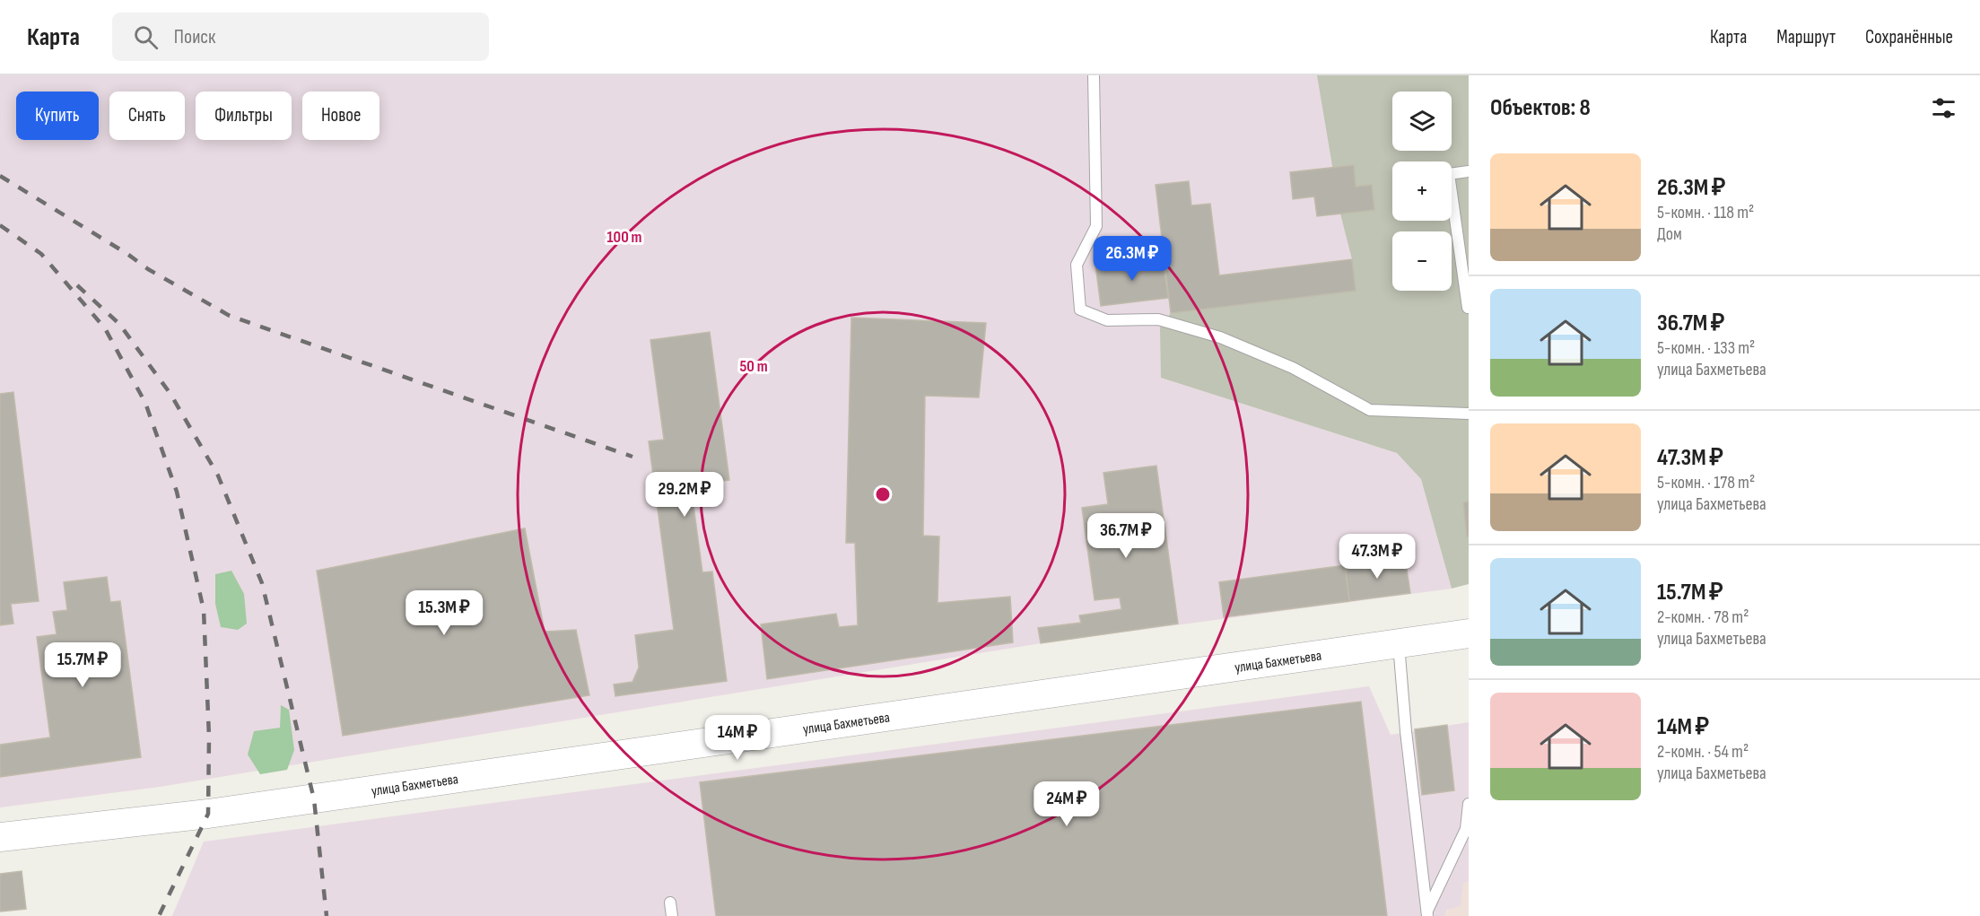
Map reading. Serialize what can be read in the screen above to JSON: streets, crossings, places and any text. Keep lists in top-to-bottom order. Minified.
{"streets":{"street":["улица Бахметьева"]},"page":{"header":"Карта","search":"Поиск","nav":["Карта","Маршрут","Сохранённые"],"heading":"Объектов: 8","map_buttons":["+","−"],"chip":["Купить","Снять","Фильтры","Новое"],"list":[{"name":"26.3M ₽","note":"5-комн. · 118 m² · Дом"},{"name":"36.7M ₽","note":"5-комн. · 133 m² · улица Бахметьева"},{"name":"47.3M ₽","note":"5-комн. · 178 m² · улица Бахметьева"},{"name":"15.7M ₽","note":"2-комн. · 78 m² · улица Бахметьева"},{"name":"14M ₽","note":"2-комн. · 54 m² · улица Бахметьева"}],"price":["26.3M ₽","29.2M ₽","36.7M ₽","47.3M ₽","15.3M ₽","15.7M ₽","14M ₽","24M ₽"]},"rings":["100 m","50 m"]}
